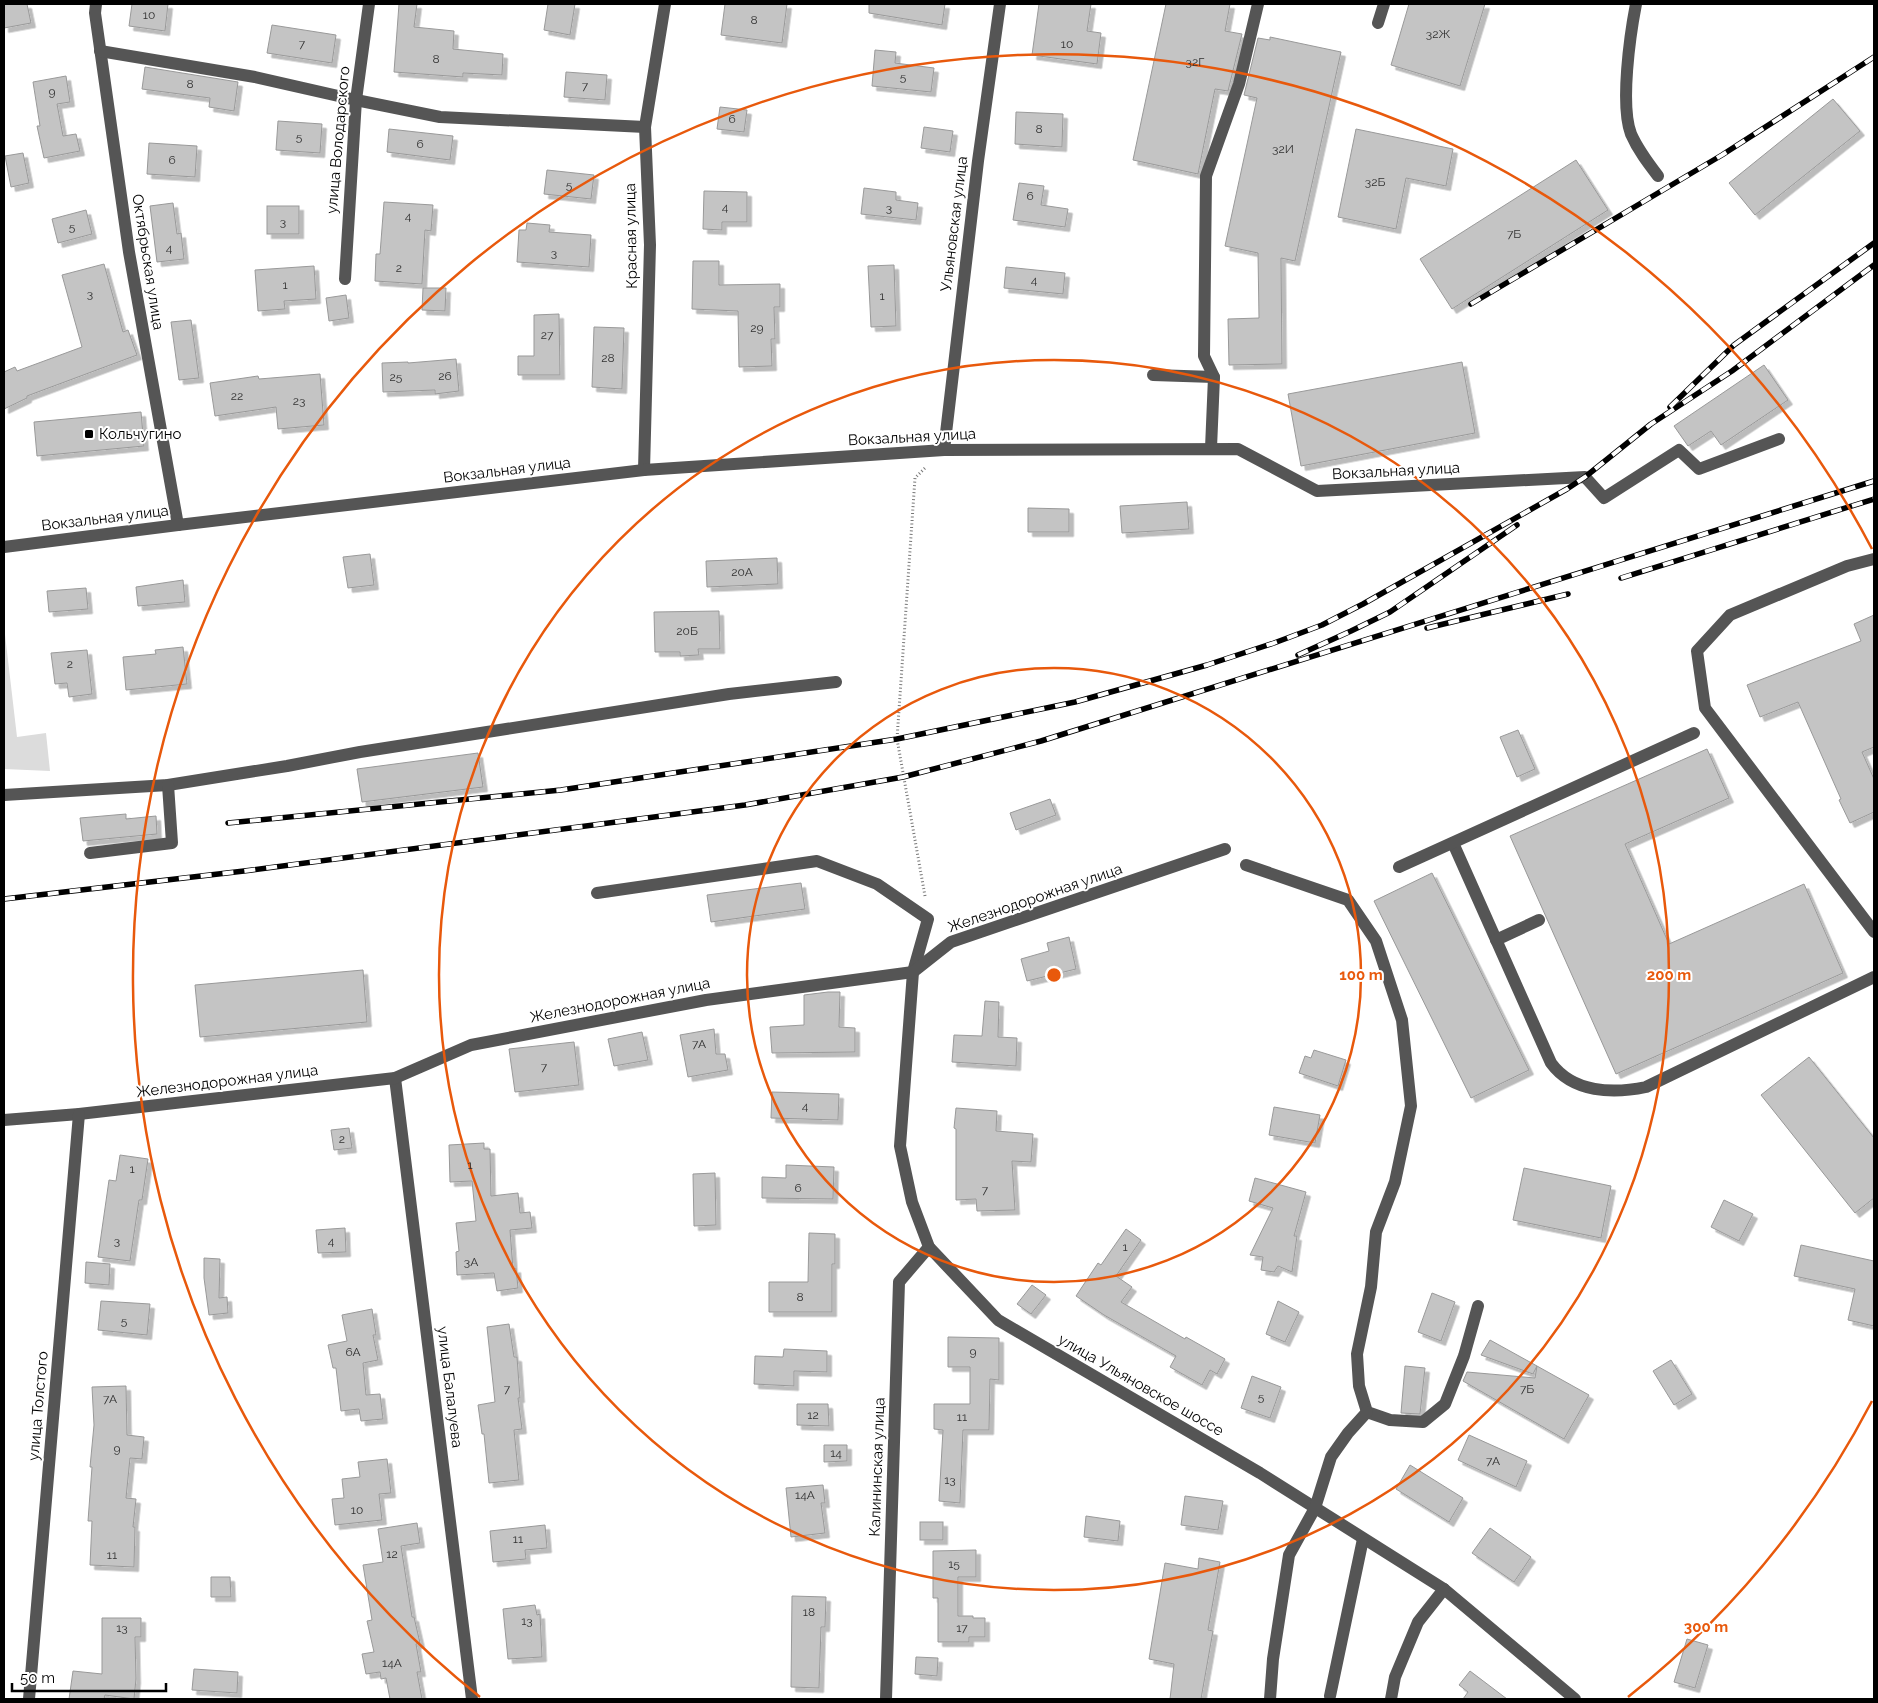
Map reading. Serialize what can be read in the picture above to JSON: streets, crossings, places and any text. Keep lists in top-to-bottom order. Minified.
{"streets":{"street":["улица Володарского","Ульяновская улица","Красная улица","Октябрьская улица","Вокзальная улица","Железнодорожная улица","улица Ульяновское шоссе","улица Балалуева","улица Толстого","Калининская улица"]},"crossings":[["Ульяновская улица","Вокзальная улица"],["Красная улица","Вокзальная улица"],["Октябрьская улица","Вокзальная улица"],["Железнодорожная улица","улица Ульяновское шоссе"],["Железнодорожная улица","улица Балалуева"],["Железнодорожная улица","улица Толстого"],["улица Ульяновское шоссе","Калининская улица"]],"places":{"transit":["Кольчугино"]},"house_numbers":["10","8","32Ж","7","10","8","32Г","5","8","7","9","6","8","5","6","32И","6","32Б","5","6","4","3","4","3","5","7Б","4","3","2","4","1","3","1","29","27","28","26","25","22","23","20А","20Б","2","7А","7","4","2","1","1","6","7","3","4","1","3А","8","5","6А","9","7","7Б","5","7А","12","11","9","14","7А","13","14А","10","11","12","11","15","18","13","13","17","14А"],"scale_bar":"50 m","rings":["100 m","200 m","300 m"]}
